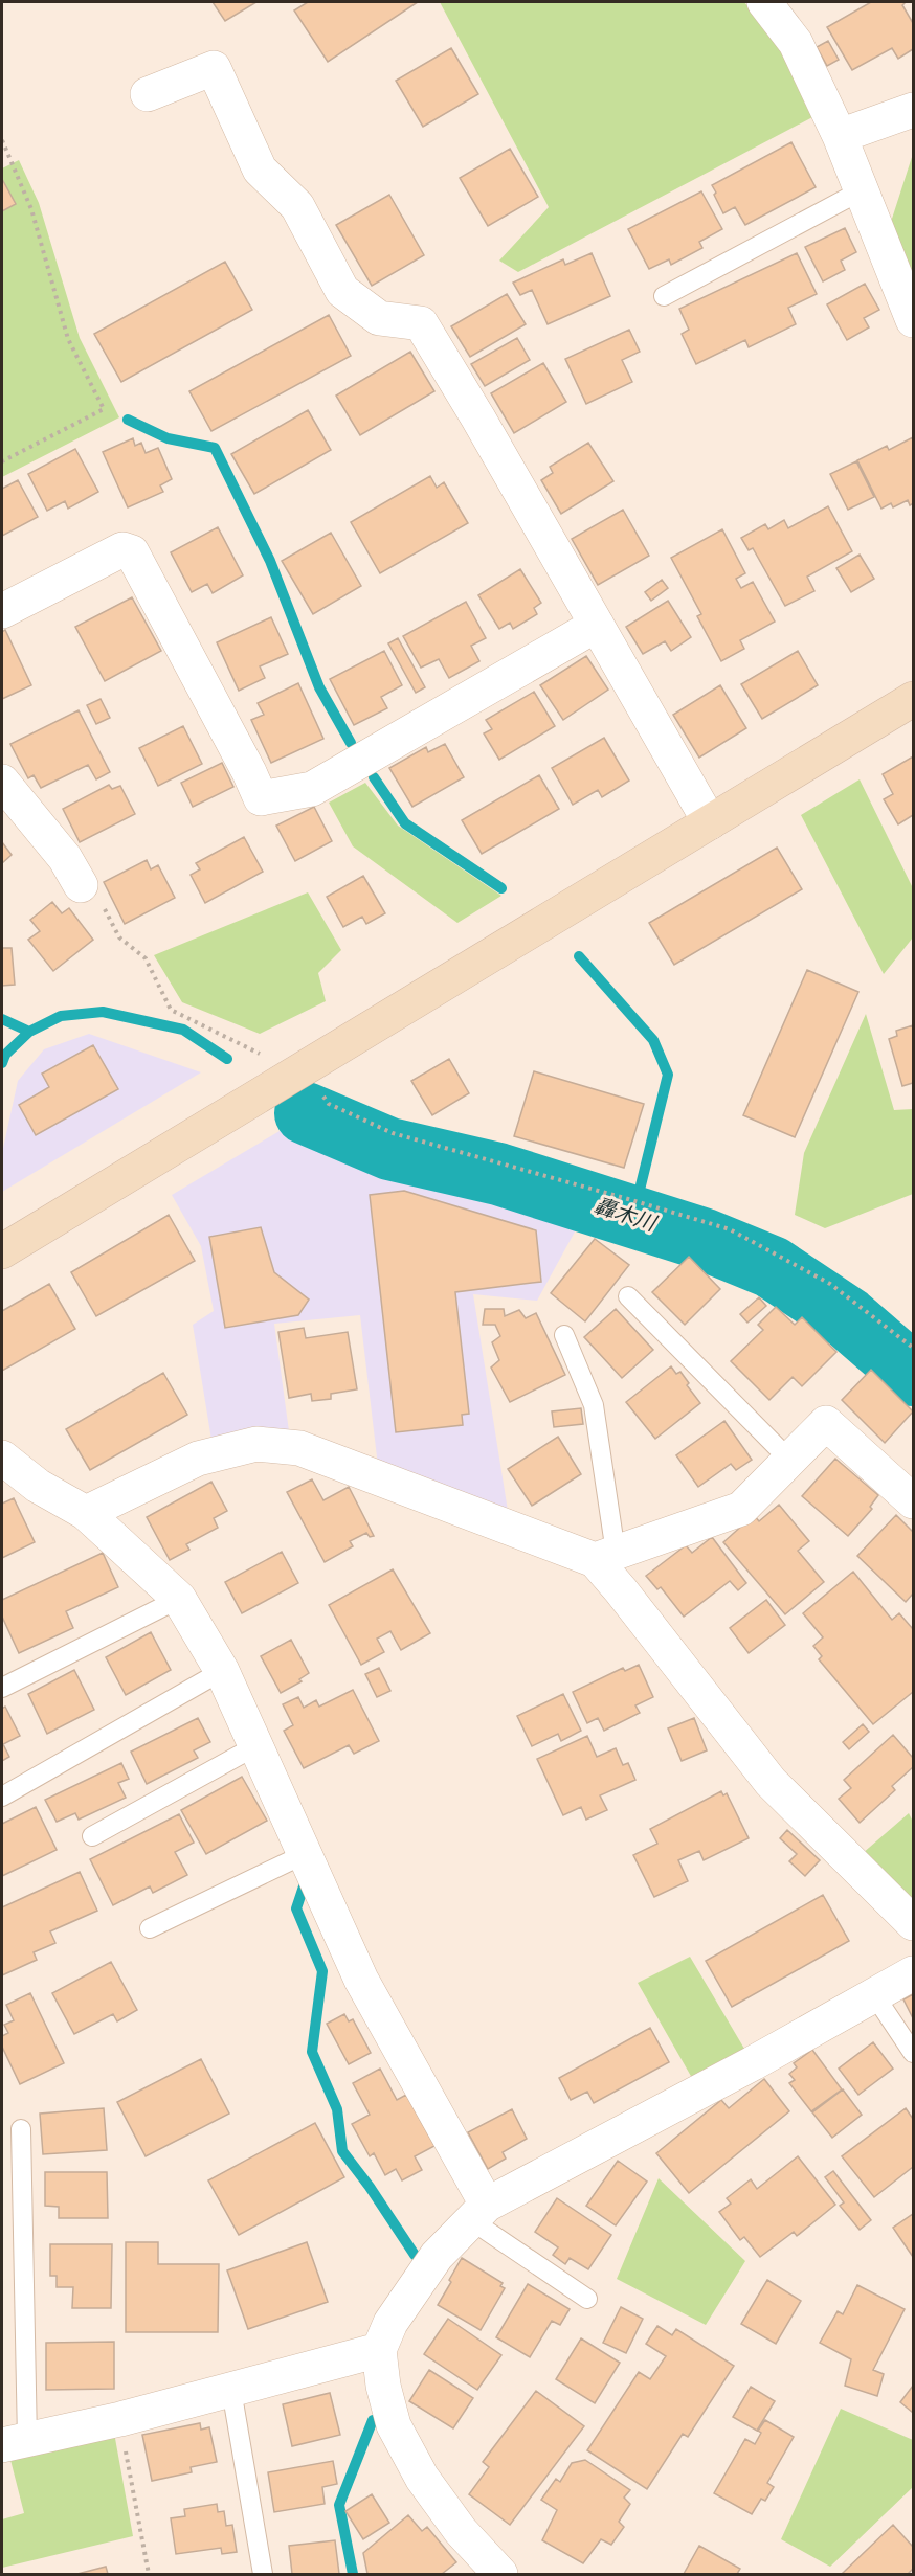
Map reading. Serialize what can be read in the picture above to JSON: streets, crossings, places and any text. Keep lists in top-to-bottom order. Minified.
{"water":["轟木川"]}
